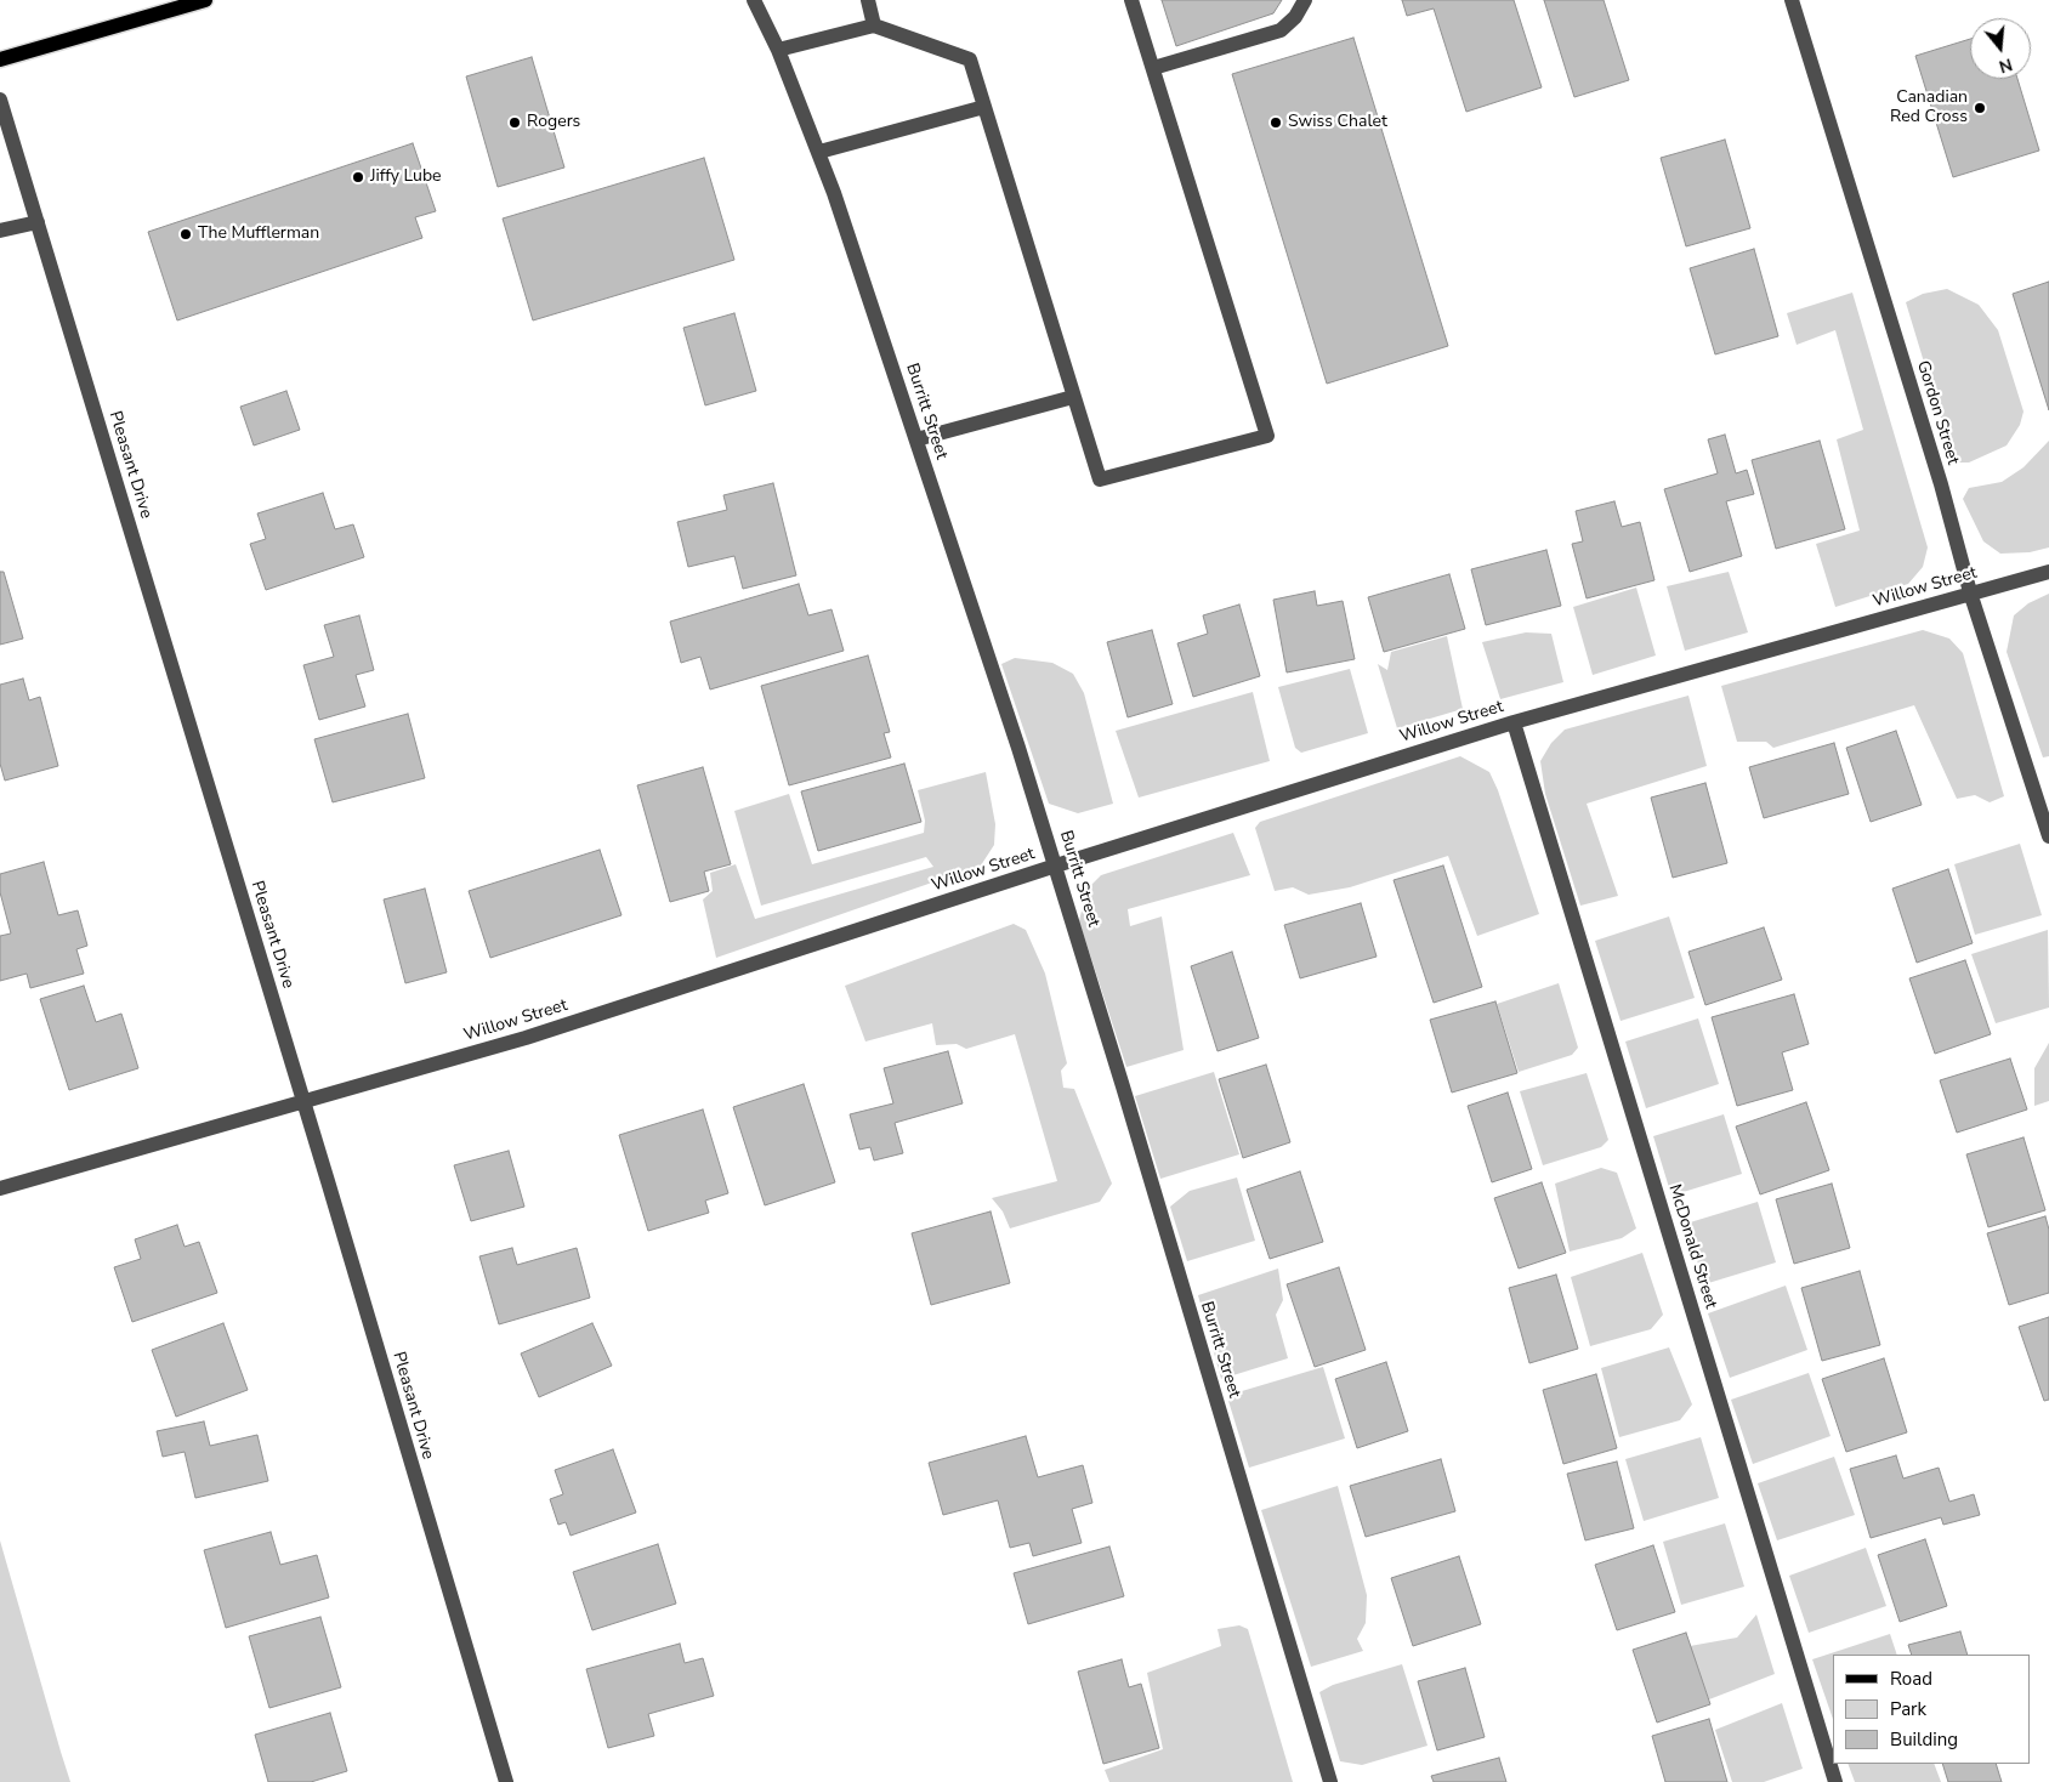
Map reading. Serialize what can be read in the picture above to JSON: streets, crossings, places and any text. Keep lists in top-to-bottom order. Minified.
{"streets":{"street":["Burritt Street","Gordon Street","Pleasant Drive","Willow Street","McDonald Street"]},"crossings":[["Burritt Street","Willow Street"],["Gordon Street","Willow Street"],["Pleasant Drive","Willow Street"],["Willow Street","McDonald Street"]],"places":["Canadian Red Cross","Rogers","Swiss Chalet","Jiffy Lube","The Mufflerman"],"legend":["Road","Park","Building"],"north":"bottom"}
